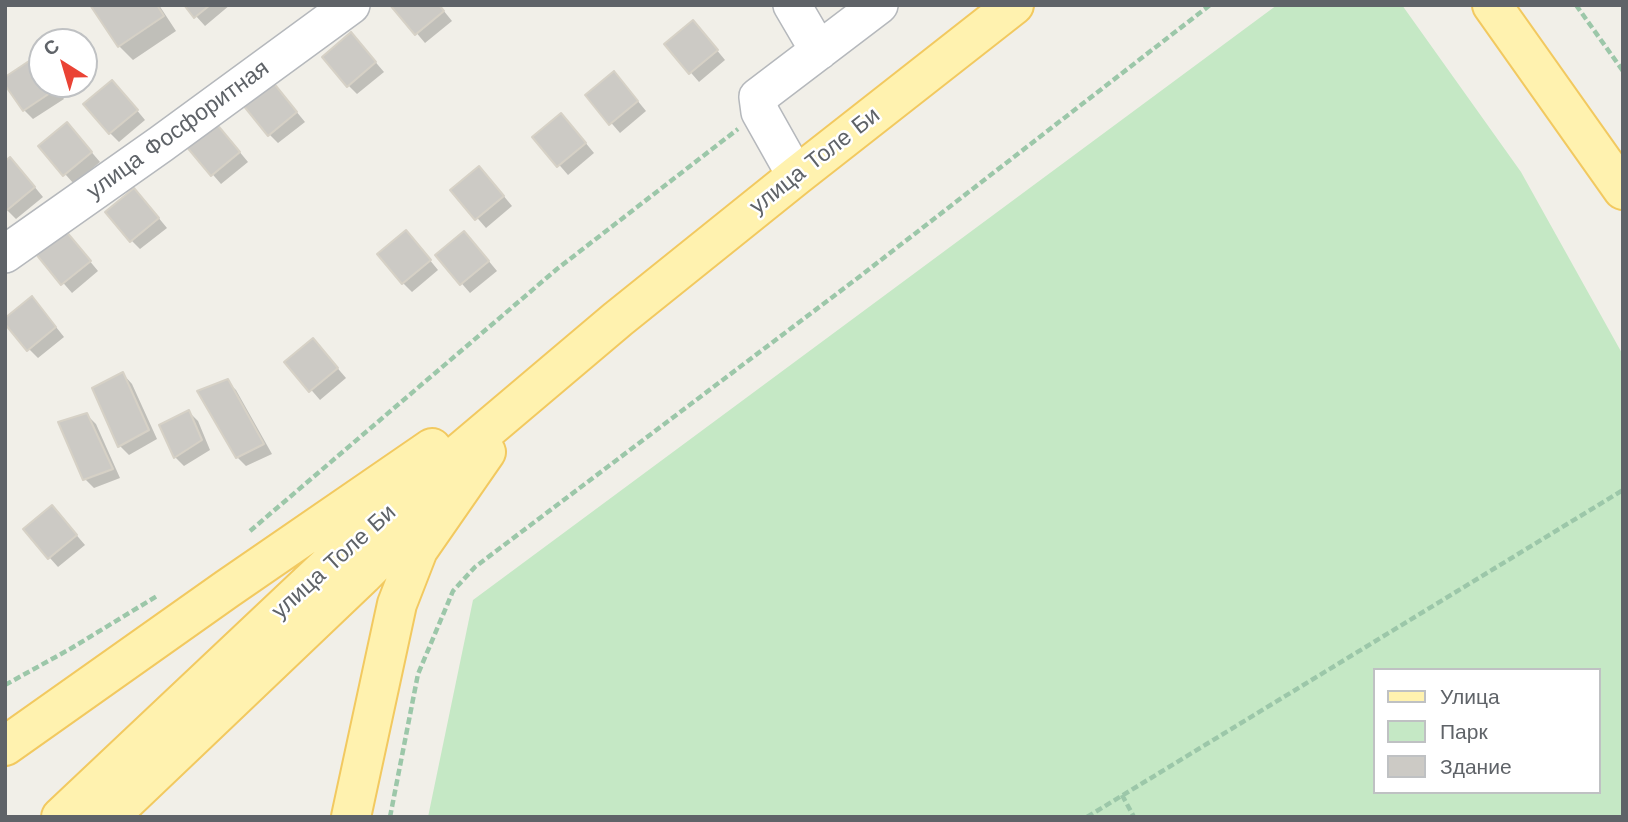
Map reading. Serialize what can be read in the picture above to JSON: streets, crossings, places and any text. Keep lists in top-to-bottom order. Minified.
{"streets":{"main road":["улица Толе Би"],"street":["улица Фосфоритная"]},"legend":["Улица","Парк","Здание"],"north":"top left"}
